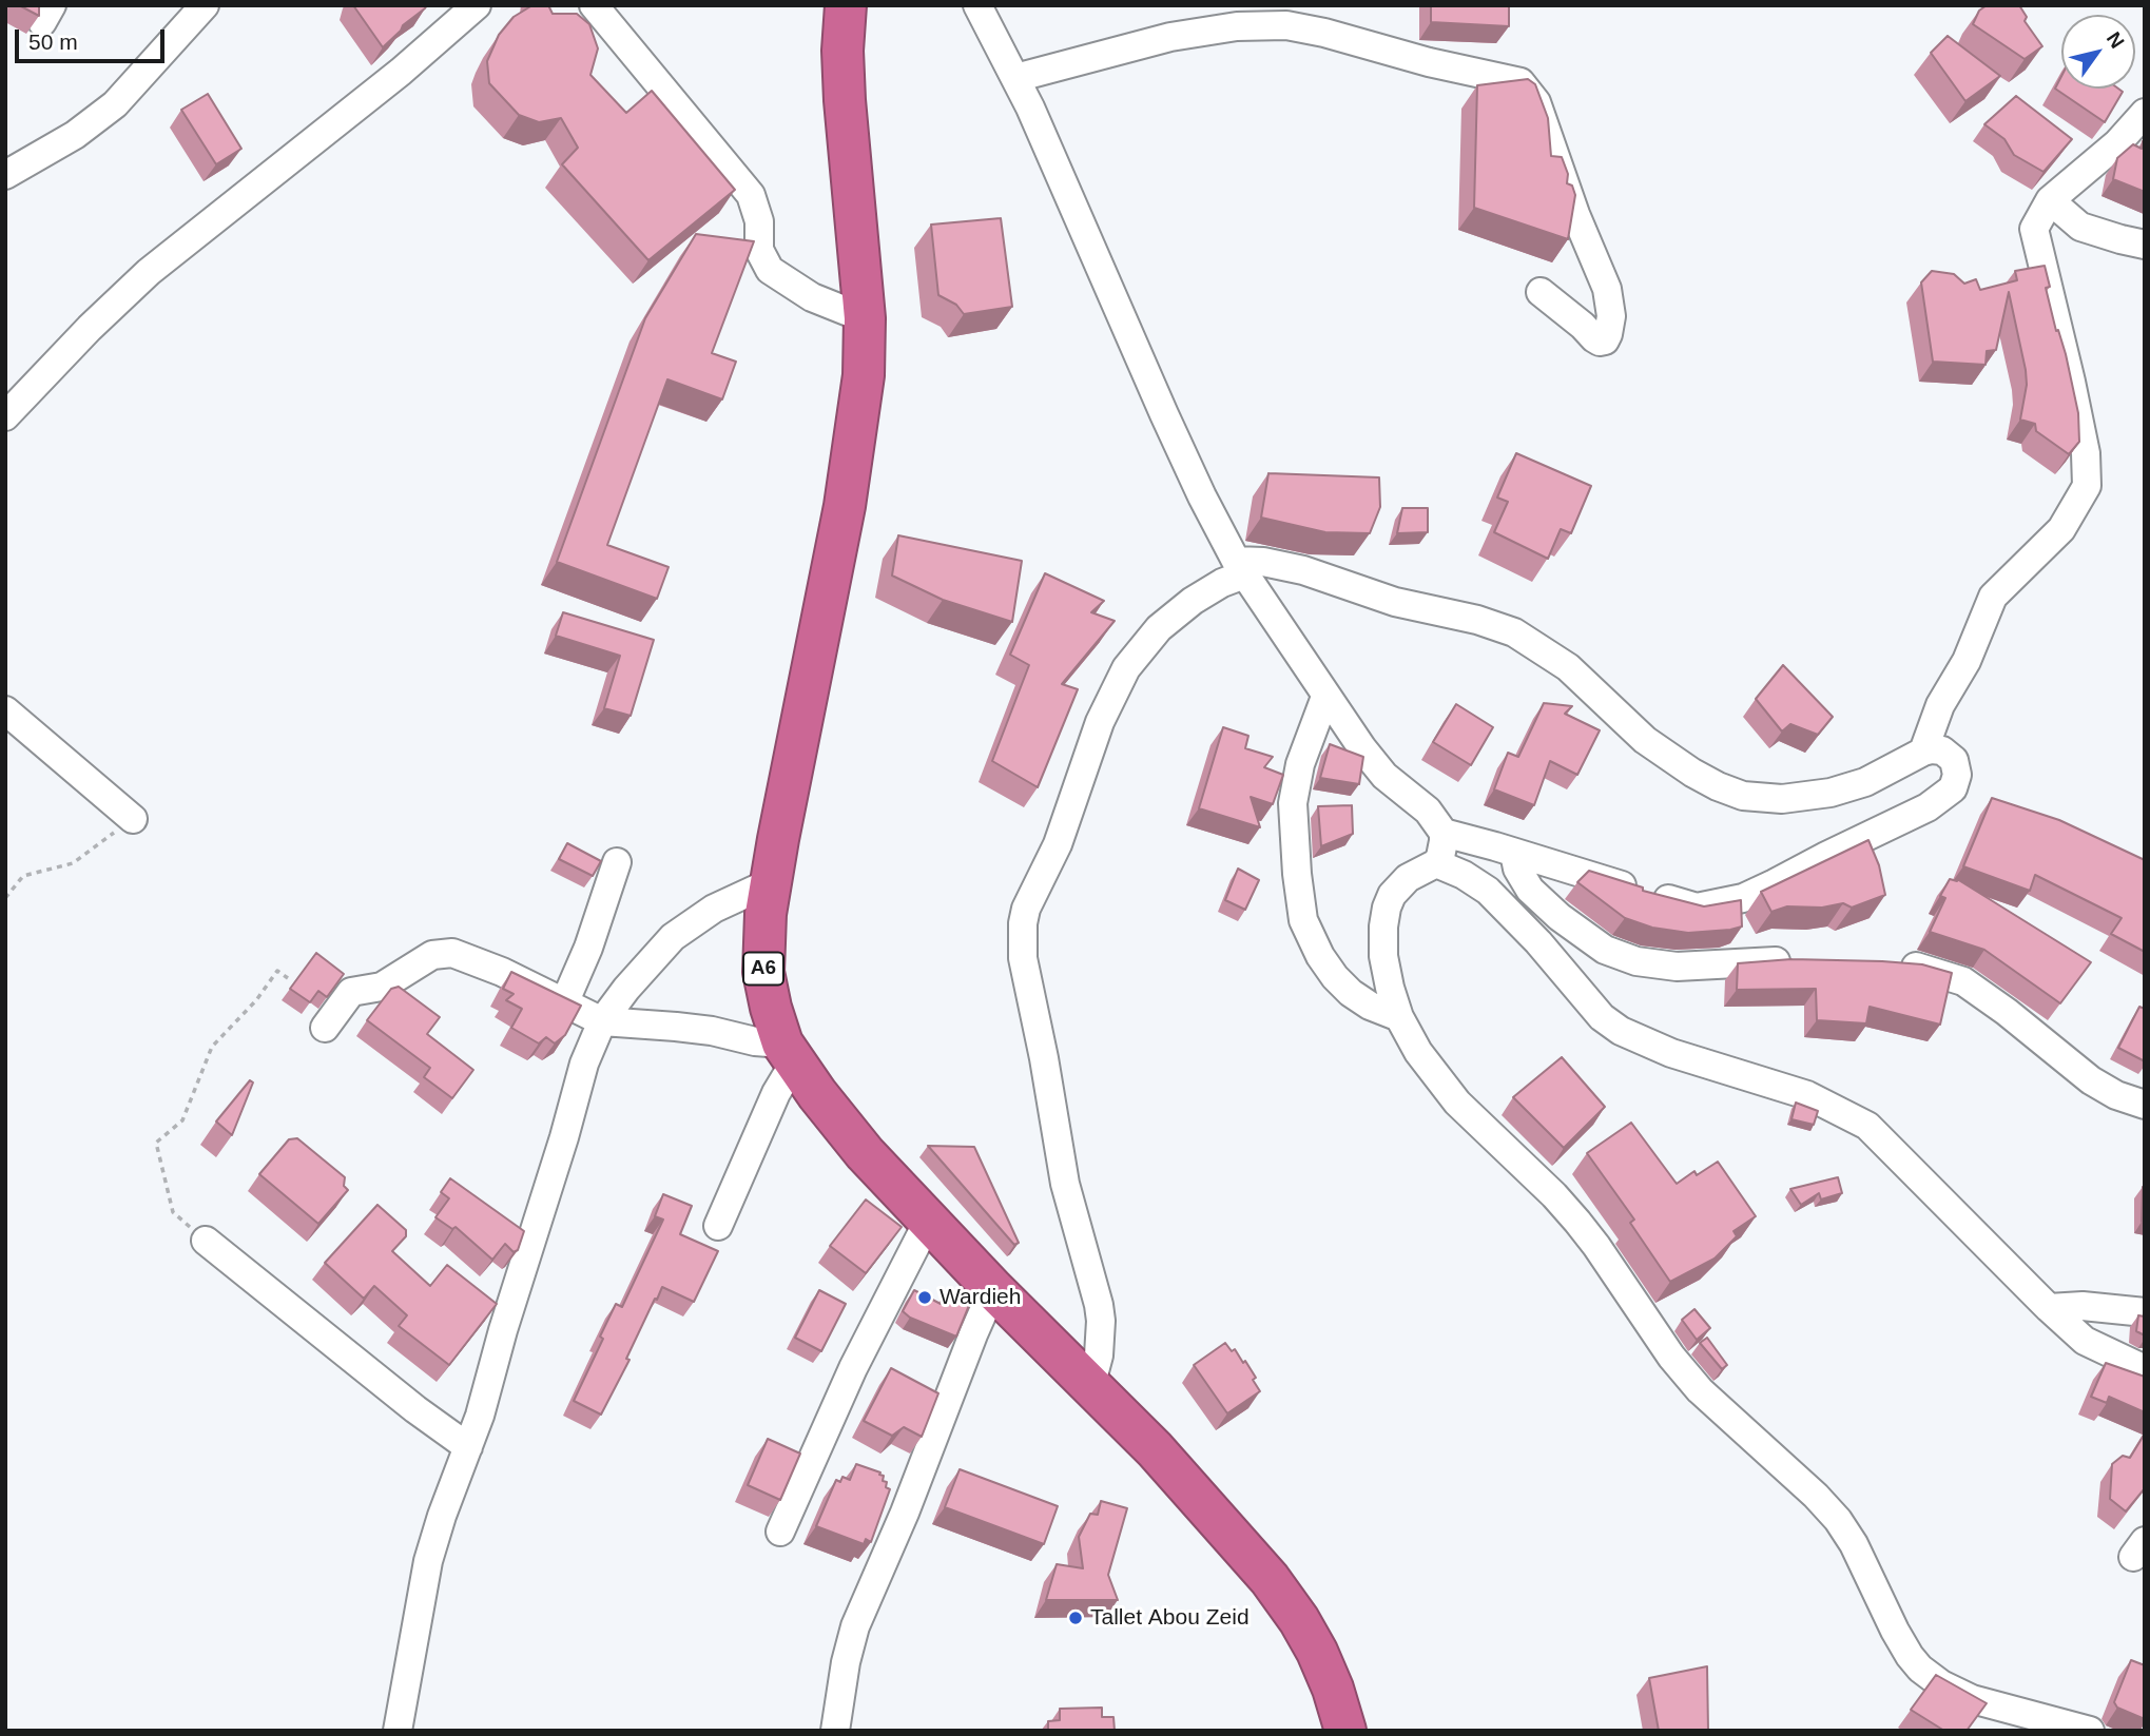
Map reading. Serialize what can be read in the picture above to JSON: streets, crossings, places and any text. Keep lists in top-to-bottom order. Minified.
{"streets":{"highway":["A6"]},"places":["Wardieh","Tallet Abou Zeid"],"scale_bar":"50 m","north":"top right"}
